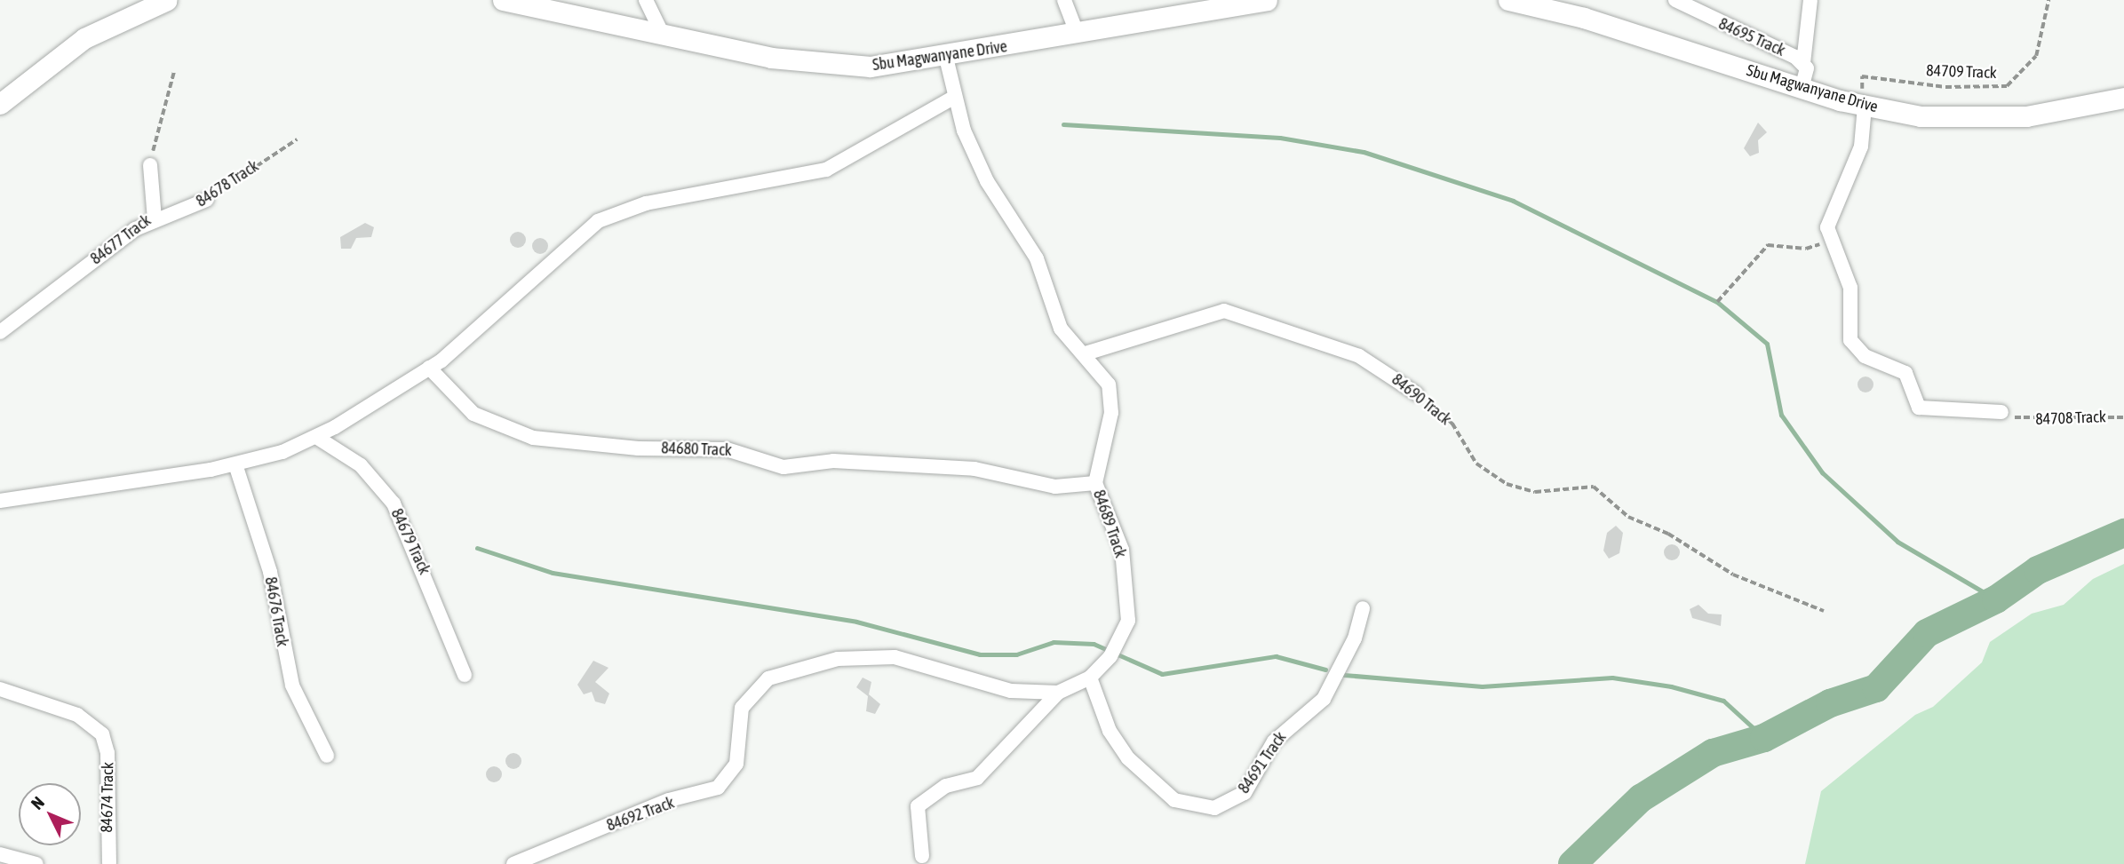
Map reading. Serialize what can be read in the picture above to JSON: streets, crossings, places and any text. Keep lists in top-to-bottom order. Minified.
{"streets":{"main road":["Sbu Magwanyane Drive"],"street":["84695 Track","84678 Track","84677 Track","84690 Track","84680 Track","84689 Track","84679 Track","84676 Track","84691 Track","84674 Track","84692 Track"],"path":["84709 Track","84708 Track"]},"crossings":[["84695 Track","Sbu Magwanyane Drive"],["Sbu Magwanyane Drive","84709 Track"],["Sbu Magwanyane Drive","84689 Track"],["84678 Track","84677 Track"],["84690 Track","84689 Track"],["84680 Track","84689 Track"],["84689 Track","84691 Track"],["84689 Track","84692 Track"]],"north":"top left"}
